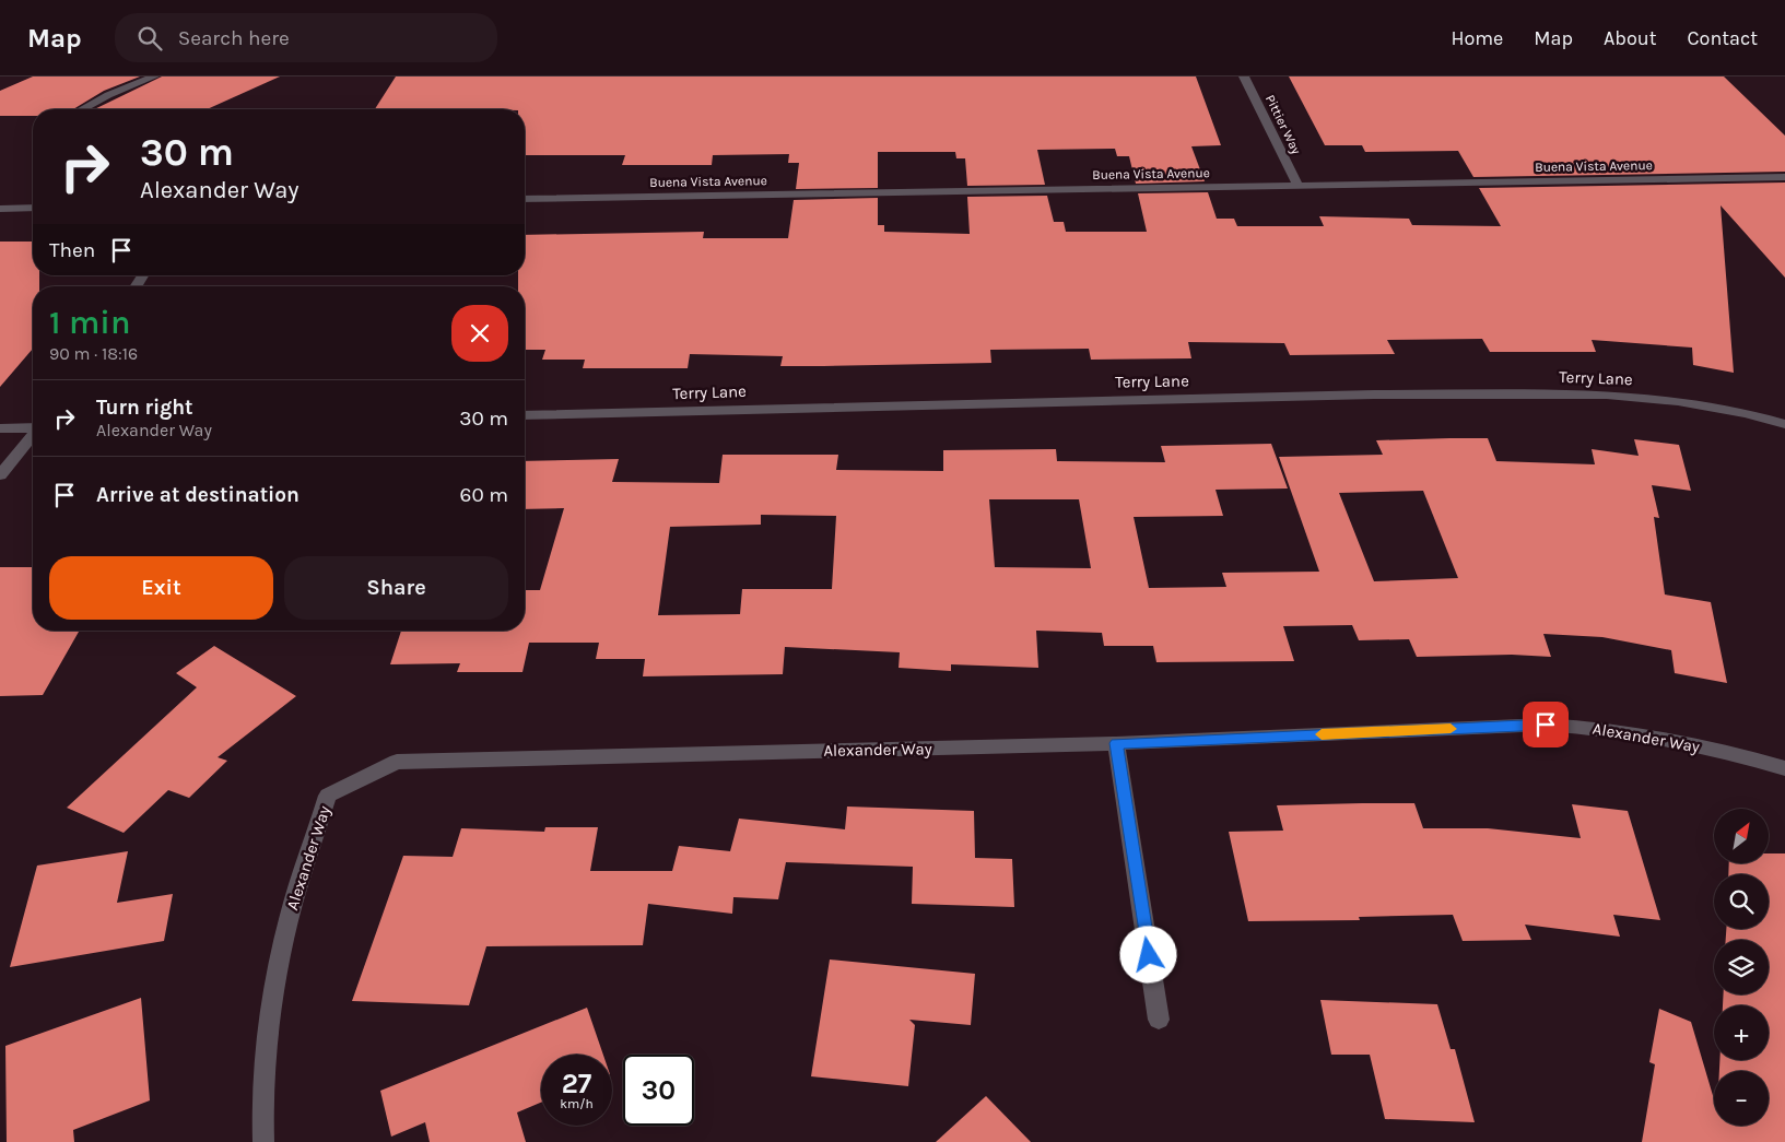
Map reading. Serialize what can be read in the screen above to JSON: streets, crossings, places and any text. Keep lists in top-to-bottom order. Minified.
{"streets":{"street":["Pittier Way","Buena Vista Avenue","Terry Lane","Alexander Way"]},"crossings":[["Pittier Way","Buena Vista Avenue"]],"north":"top right","page":{"header":"Map","search":"Search here","nav":["Home","Map","About","Contact"],"turn":["30 m","Alexander Way"],"then":"Then","heading":["1 min","90 m · 18:16"],"list":[{"name":"Turn right","note":"Alexander Way","value":"30 m"},{"name":"Arrive at destination","value":"60 m"}],"buttons":["Exit","Share"],"map_buttons":["+","−"],"speed":"27 km/h","limit":"30"}}
